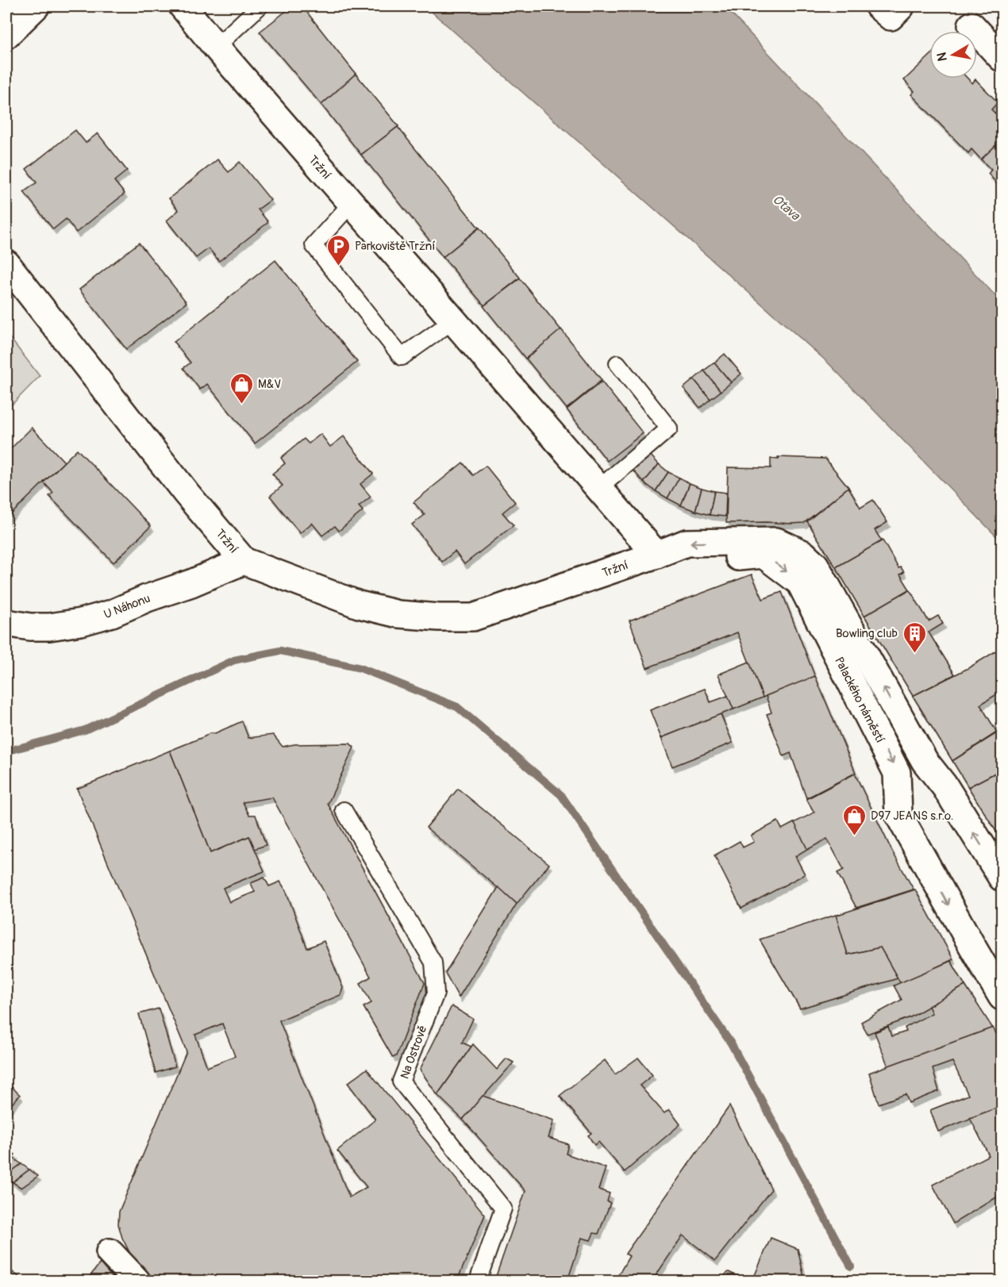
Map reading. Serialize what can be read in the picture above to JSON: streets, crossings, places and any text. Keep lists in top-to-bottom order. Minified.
{"streets":{"street":["Tržní","U Náhonu","Palackého náměstí"],"lane":["Na Ostrově"]},"crossings":[["Tržní","U Náhonu"],["Tržní","Palackého náměstí"]],"one_way":["Palackého náměstí"],"water":["Otava"],"places":{"parking":["Parkoviště Tržní"],"shop":["M&V","D97 JEANS s.r.o."],"building":["Bowling club"]},"north":"left"}
